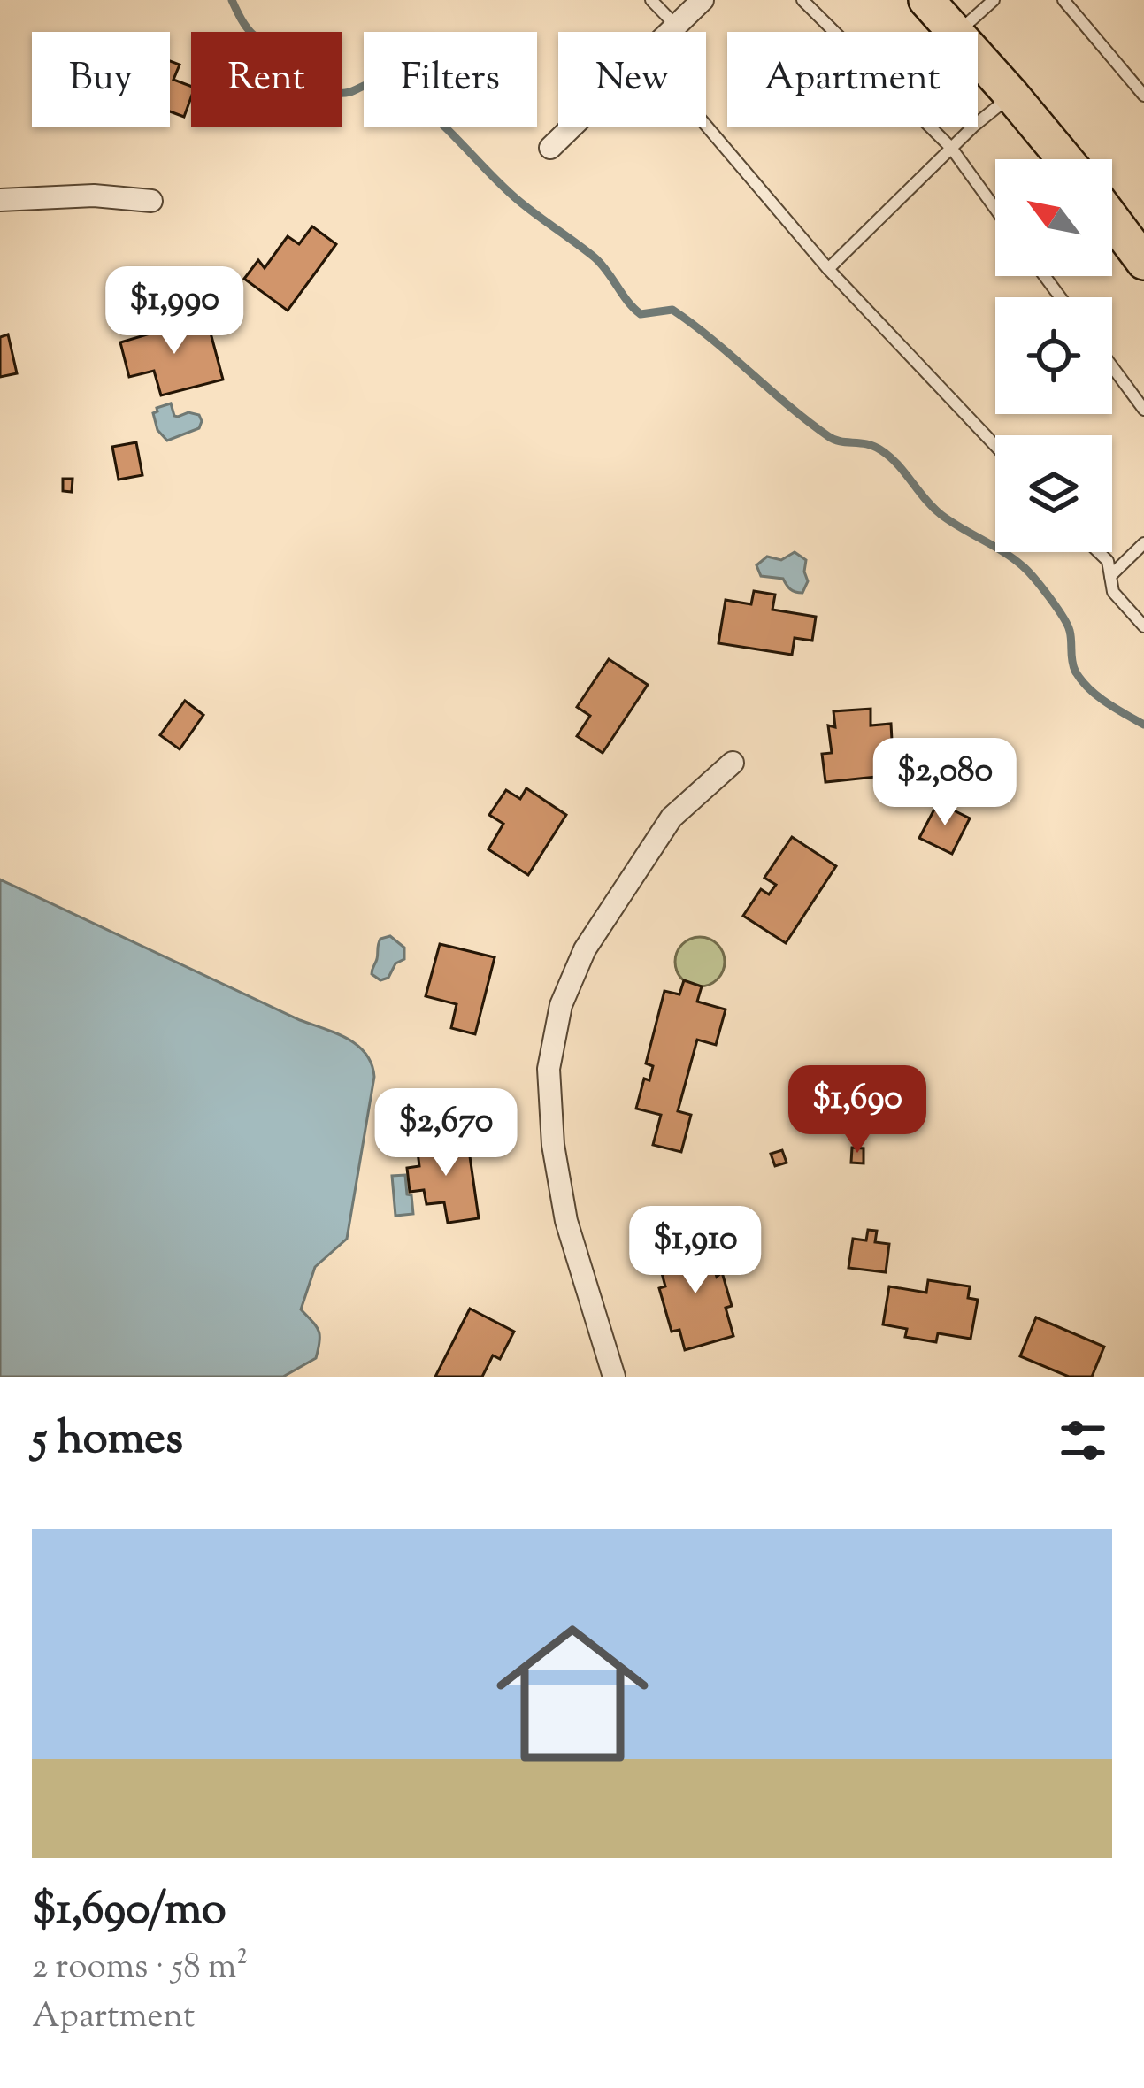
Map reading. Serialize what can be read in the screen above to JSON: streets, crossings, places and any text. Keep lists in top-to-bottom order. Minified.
{"north":"top left","page":{"chip":["Buy","Rent","Filters","New","Apartment"],"price":["$1,990","$2,080","$1,690","$2,670","$1,910"],"heading":"5 homes","list":[{"name":"$1,690/mo","note":"2 rooms · 58 m² · Apartment"}]}}
